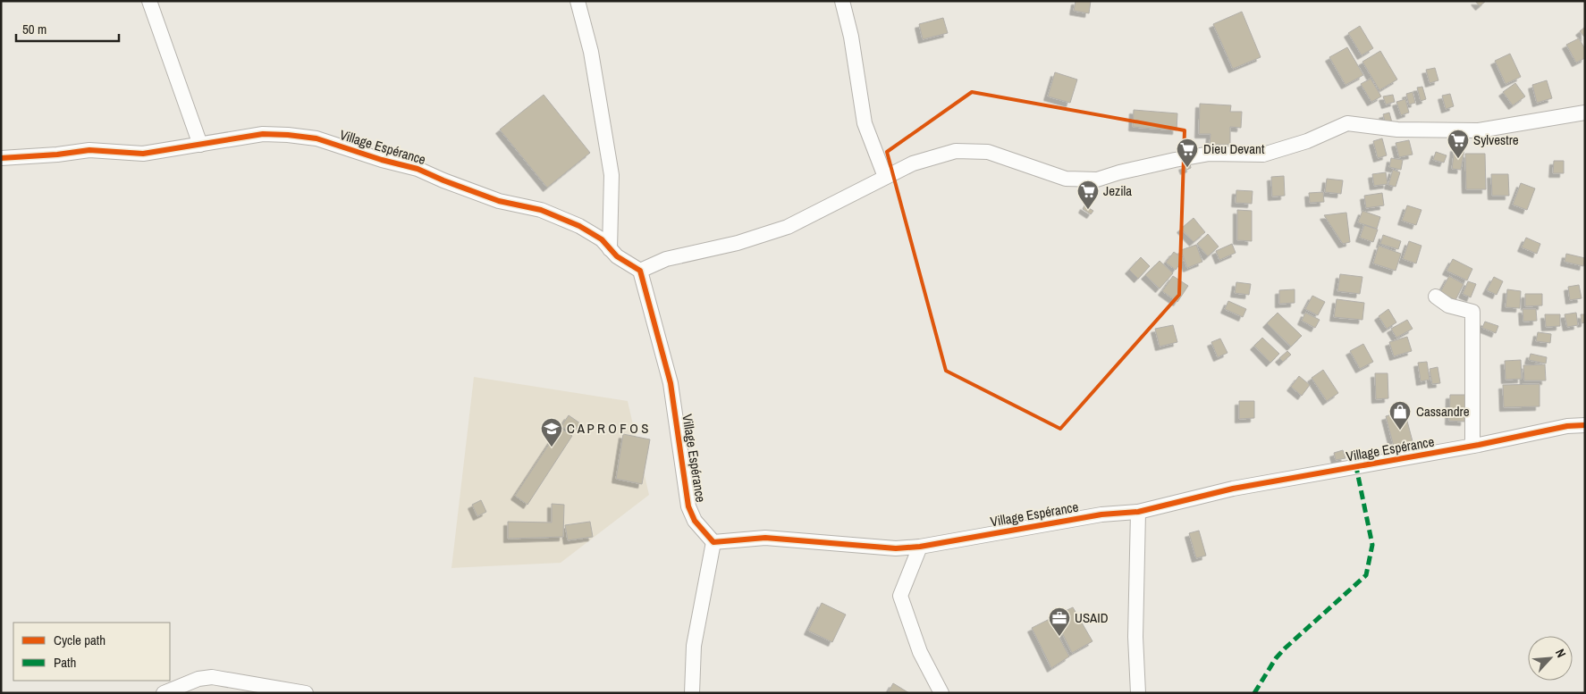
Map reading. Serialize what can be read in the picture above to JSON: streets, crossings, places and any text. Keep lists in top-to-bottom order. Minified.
{"streets":{"street":["Village Espérance"]},"places":{"supermarket":["Sylvestre","Dieu Devant","Jezila"],"shop":["Cassandre"],"school or university":["C A P R O F O S"],"office":["USAID"]},"legend":["Cycle path","Path"],"scale_bar":"50 m","north":"top right"}
